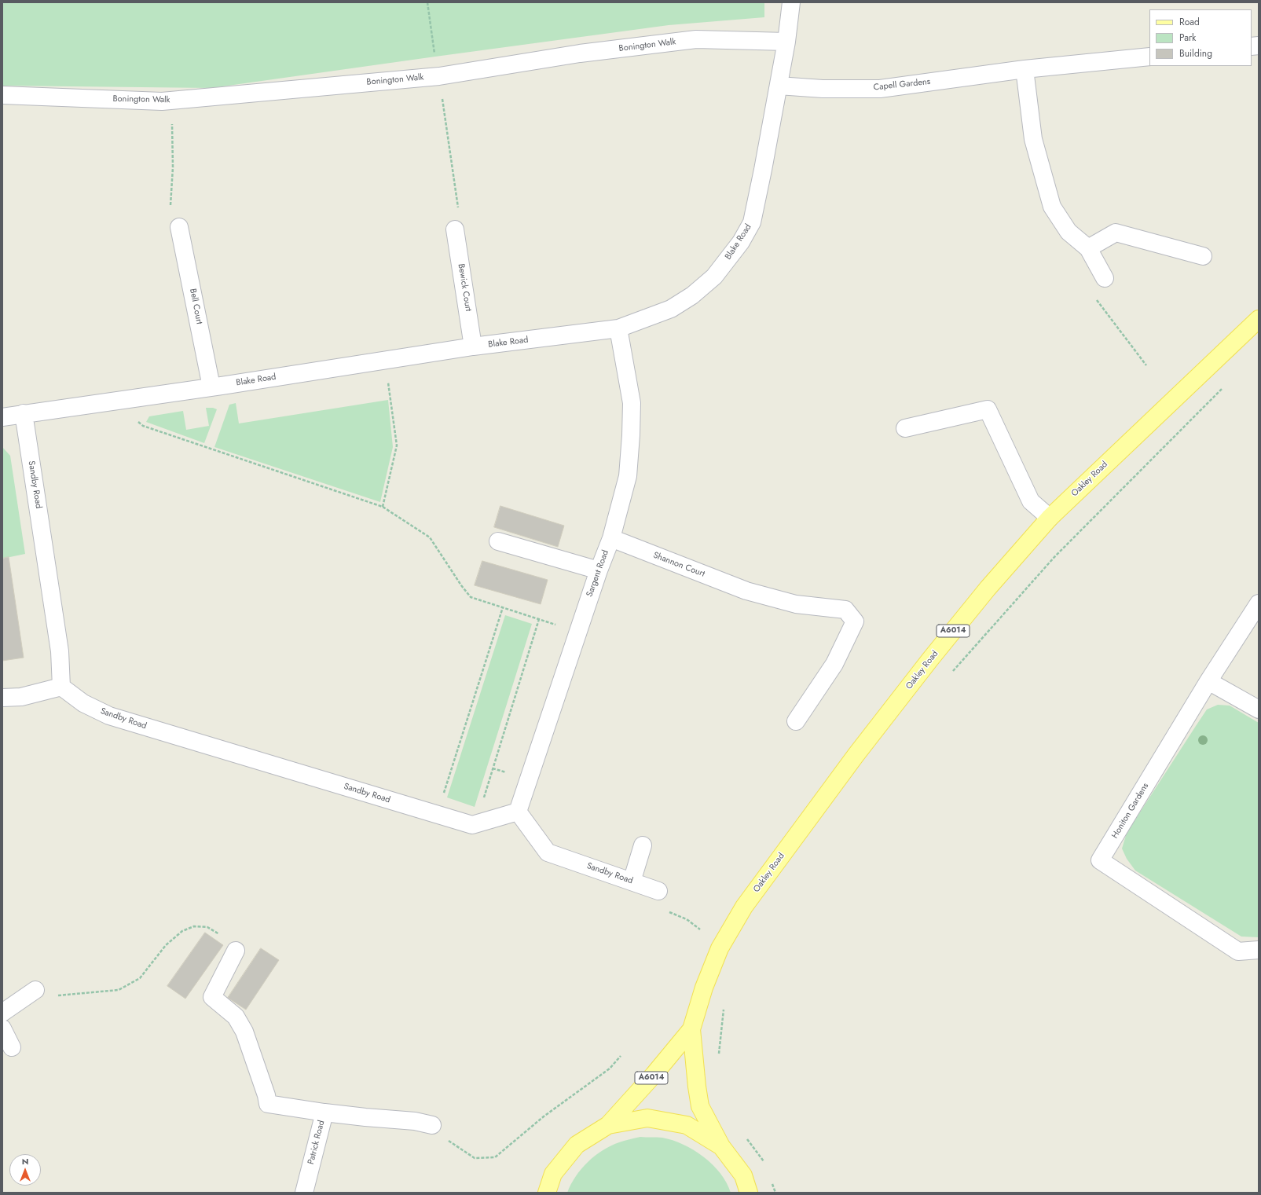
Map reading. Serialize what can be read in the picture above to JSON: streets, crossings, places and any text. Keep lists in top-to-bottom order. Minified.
{"streets":{"main road":["Oakley Road","A6014"],"street":["Bonington Walk","Capell Gardens","Blake Road","Bewick Court","Bell Court","Sandby Road","Shannon Court","Sargent Road","Honiton Gardens","Patrick Road"]},"crossings":[["Bonington Walk","Blake Road"],["Capell Gardens","Blake Road"],["Blake Road","Bewick Court"],["Blake Road","Bell Court"],["Blake Road","Sandby Road"],["Blake Road","Sargent Road"],["Sandby Road","Sargent Road"],["Shannon Court","Sargent Road"]],"legend":["Road","Park","Building"],"north":"top"}
